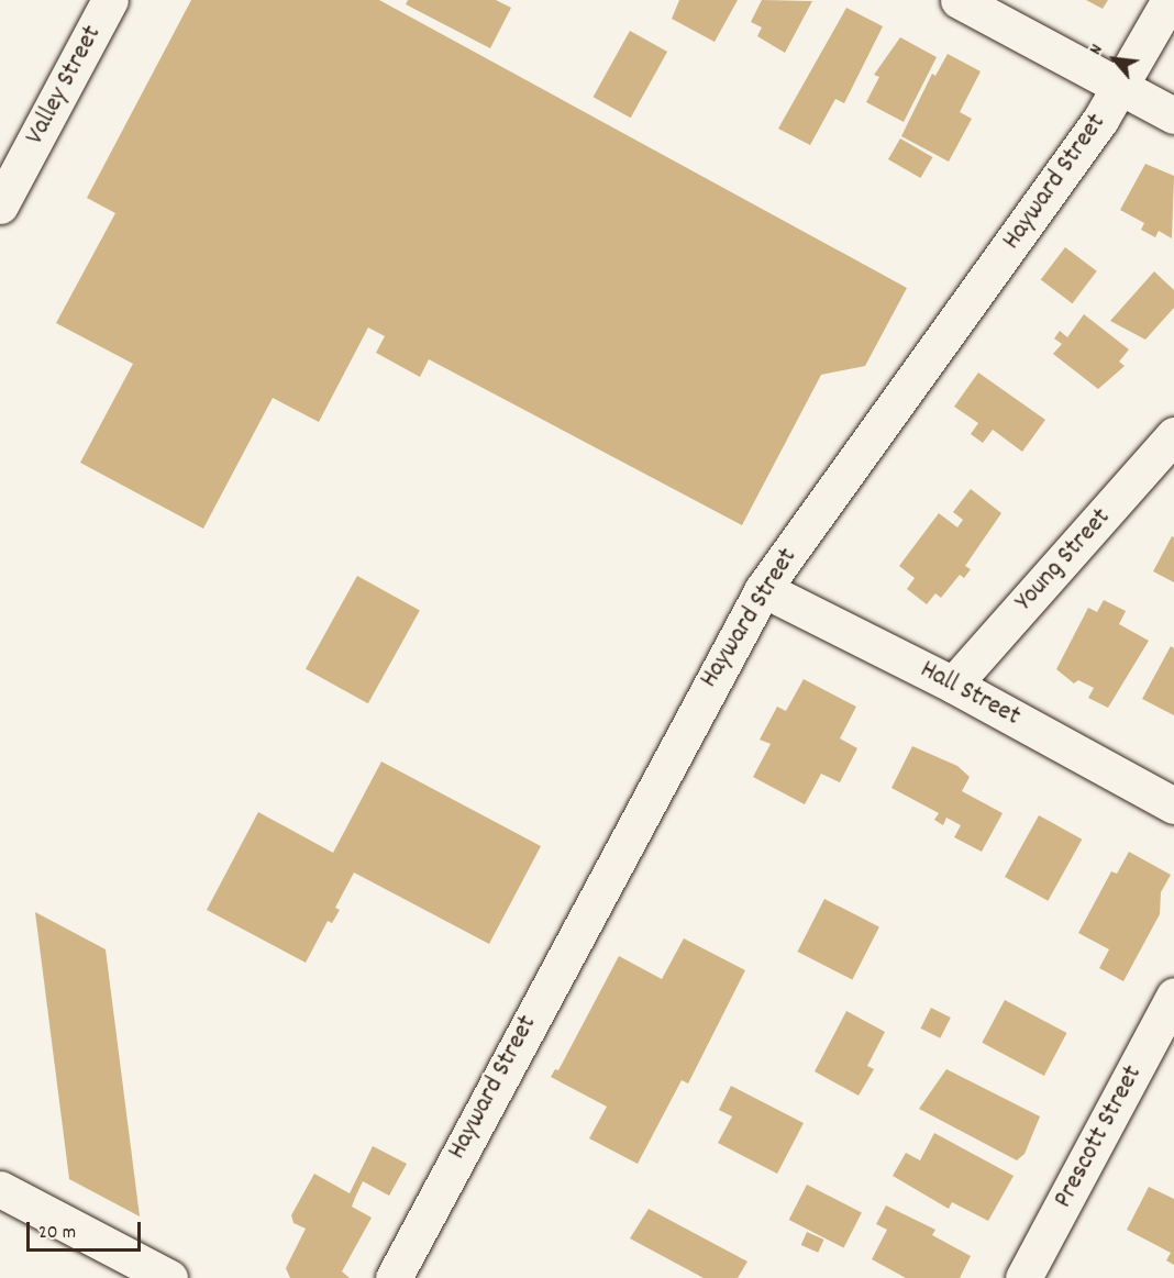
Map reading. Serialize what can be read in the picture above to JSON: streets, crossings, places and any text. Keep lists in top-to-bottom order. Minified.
{"streets":{"street":["Valley Street","Hayward Street","Young Street","Hall Street","Prescott Street"]},"crossings":[["Hayward Street","Hall Street"],["Young Street","Hall Street"]],"scale_bar":"20 m","north":"top left"}
